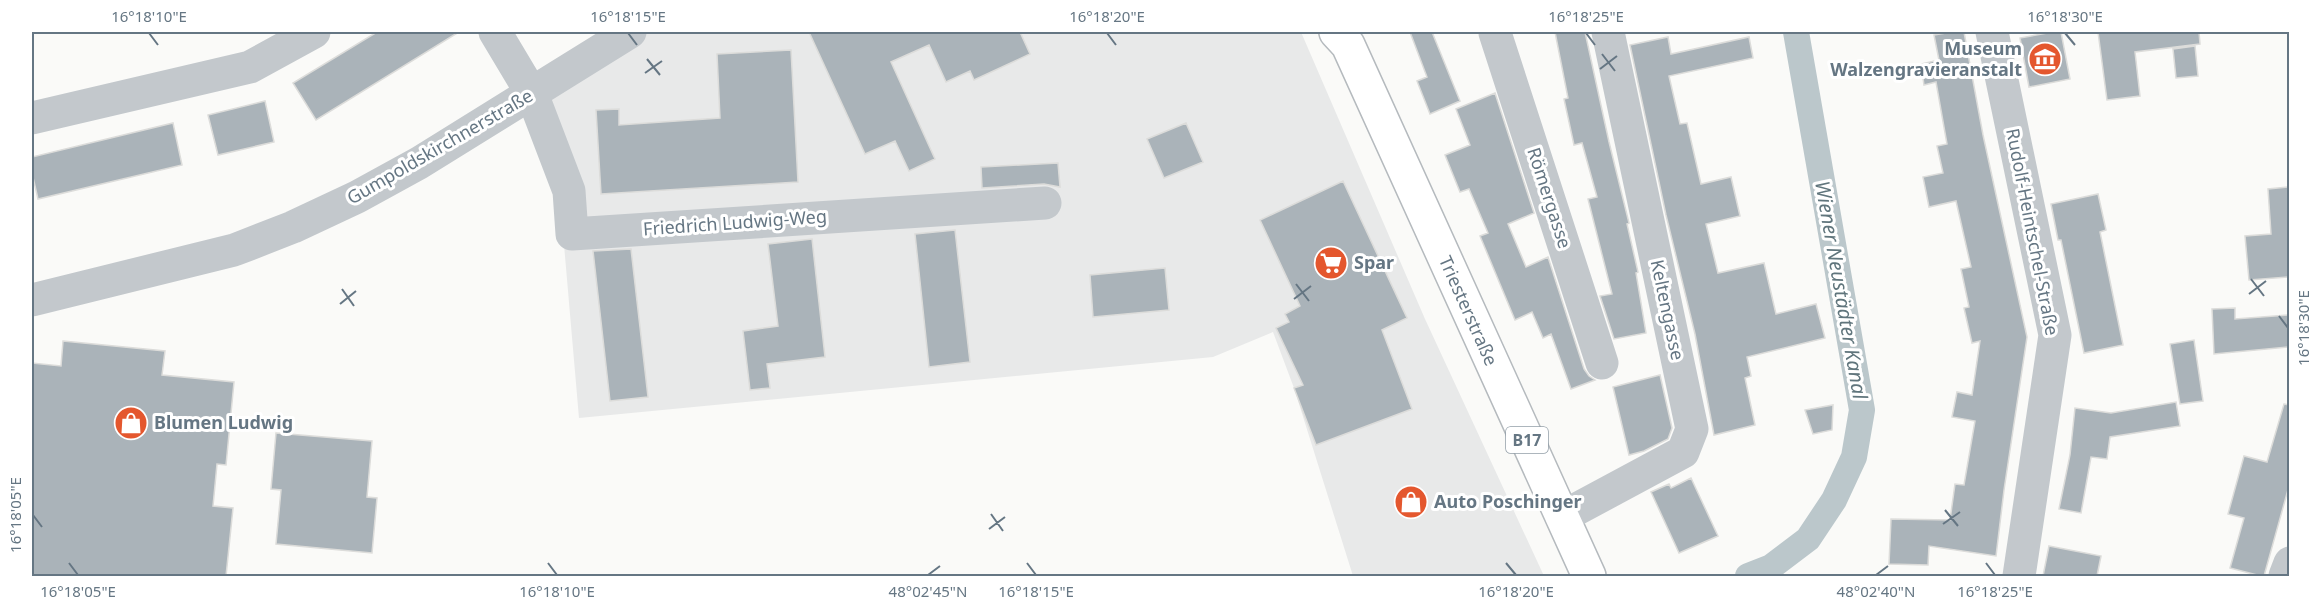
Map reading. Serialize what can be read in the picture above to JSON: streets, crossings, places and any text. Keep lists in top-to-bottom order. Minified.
{"streets":{"main road":["Triesterstraße","B17"],"street":["Gumpoldskirchnerstraße","Römergasse","Friedrich Ludwig-Weg","Rudolf-Heintschel-Straße","Keltengasse"]},"crossings":[["Gumpoldskirchnerstraße","Friedrich Ludwig-Weg"],["Keltengasse","Triesterstraße"]],"water":["Wiener Neustädter Kanal"],"places":{"museum":["Museum Walzengravieranstalt"],"supermarket":["Spar"],"shop":["Blumen Ludwig","Auto Poschinger"]},"coordinates":["16°18'10\"E","16°18'15\"E","16°18'20\"E","16°18'25\"E","16°18'30\"E","16°18'05\"E","48°02'45\"N","48°02'40\"N"]}
